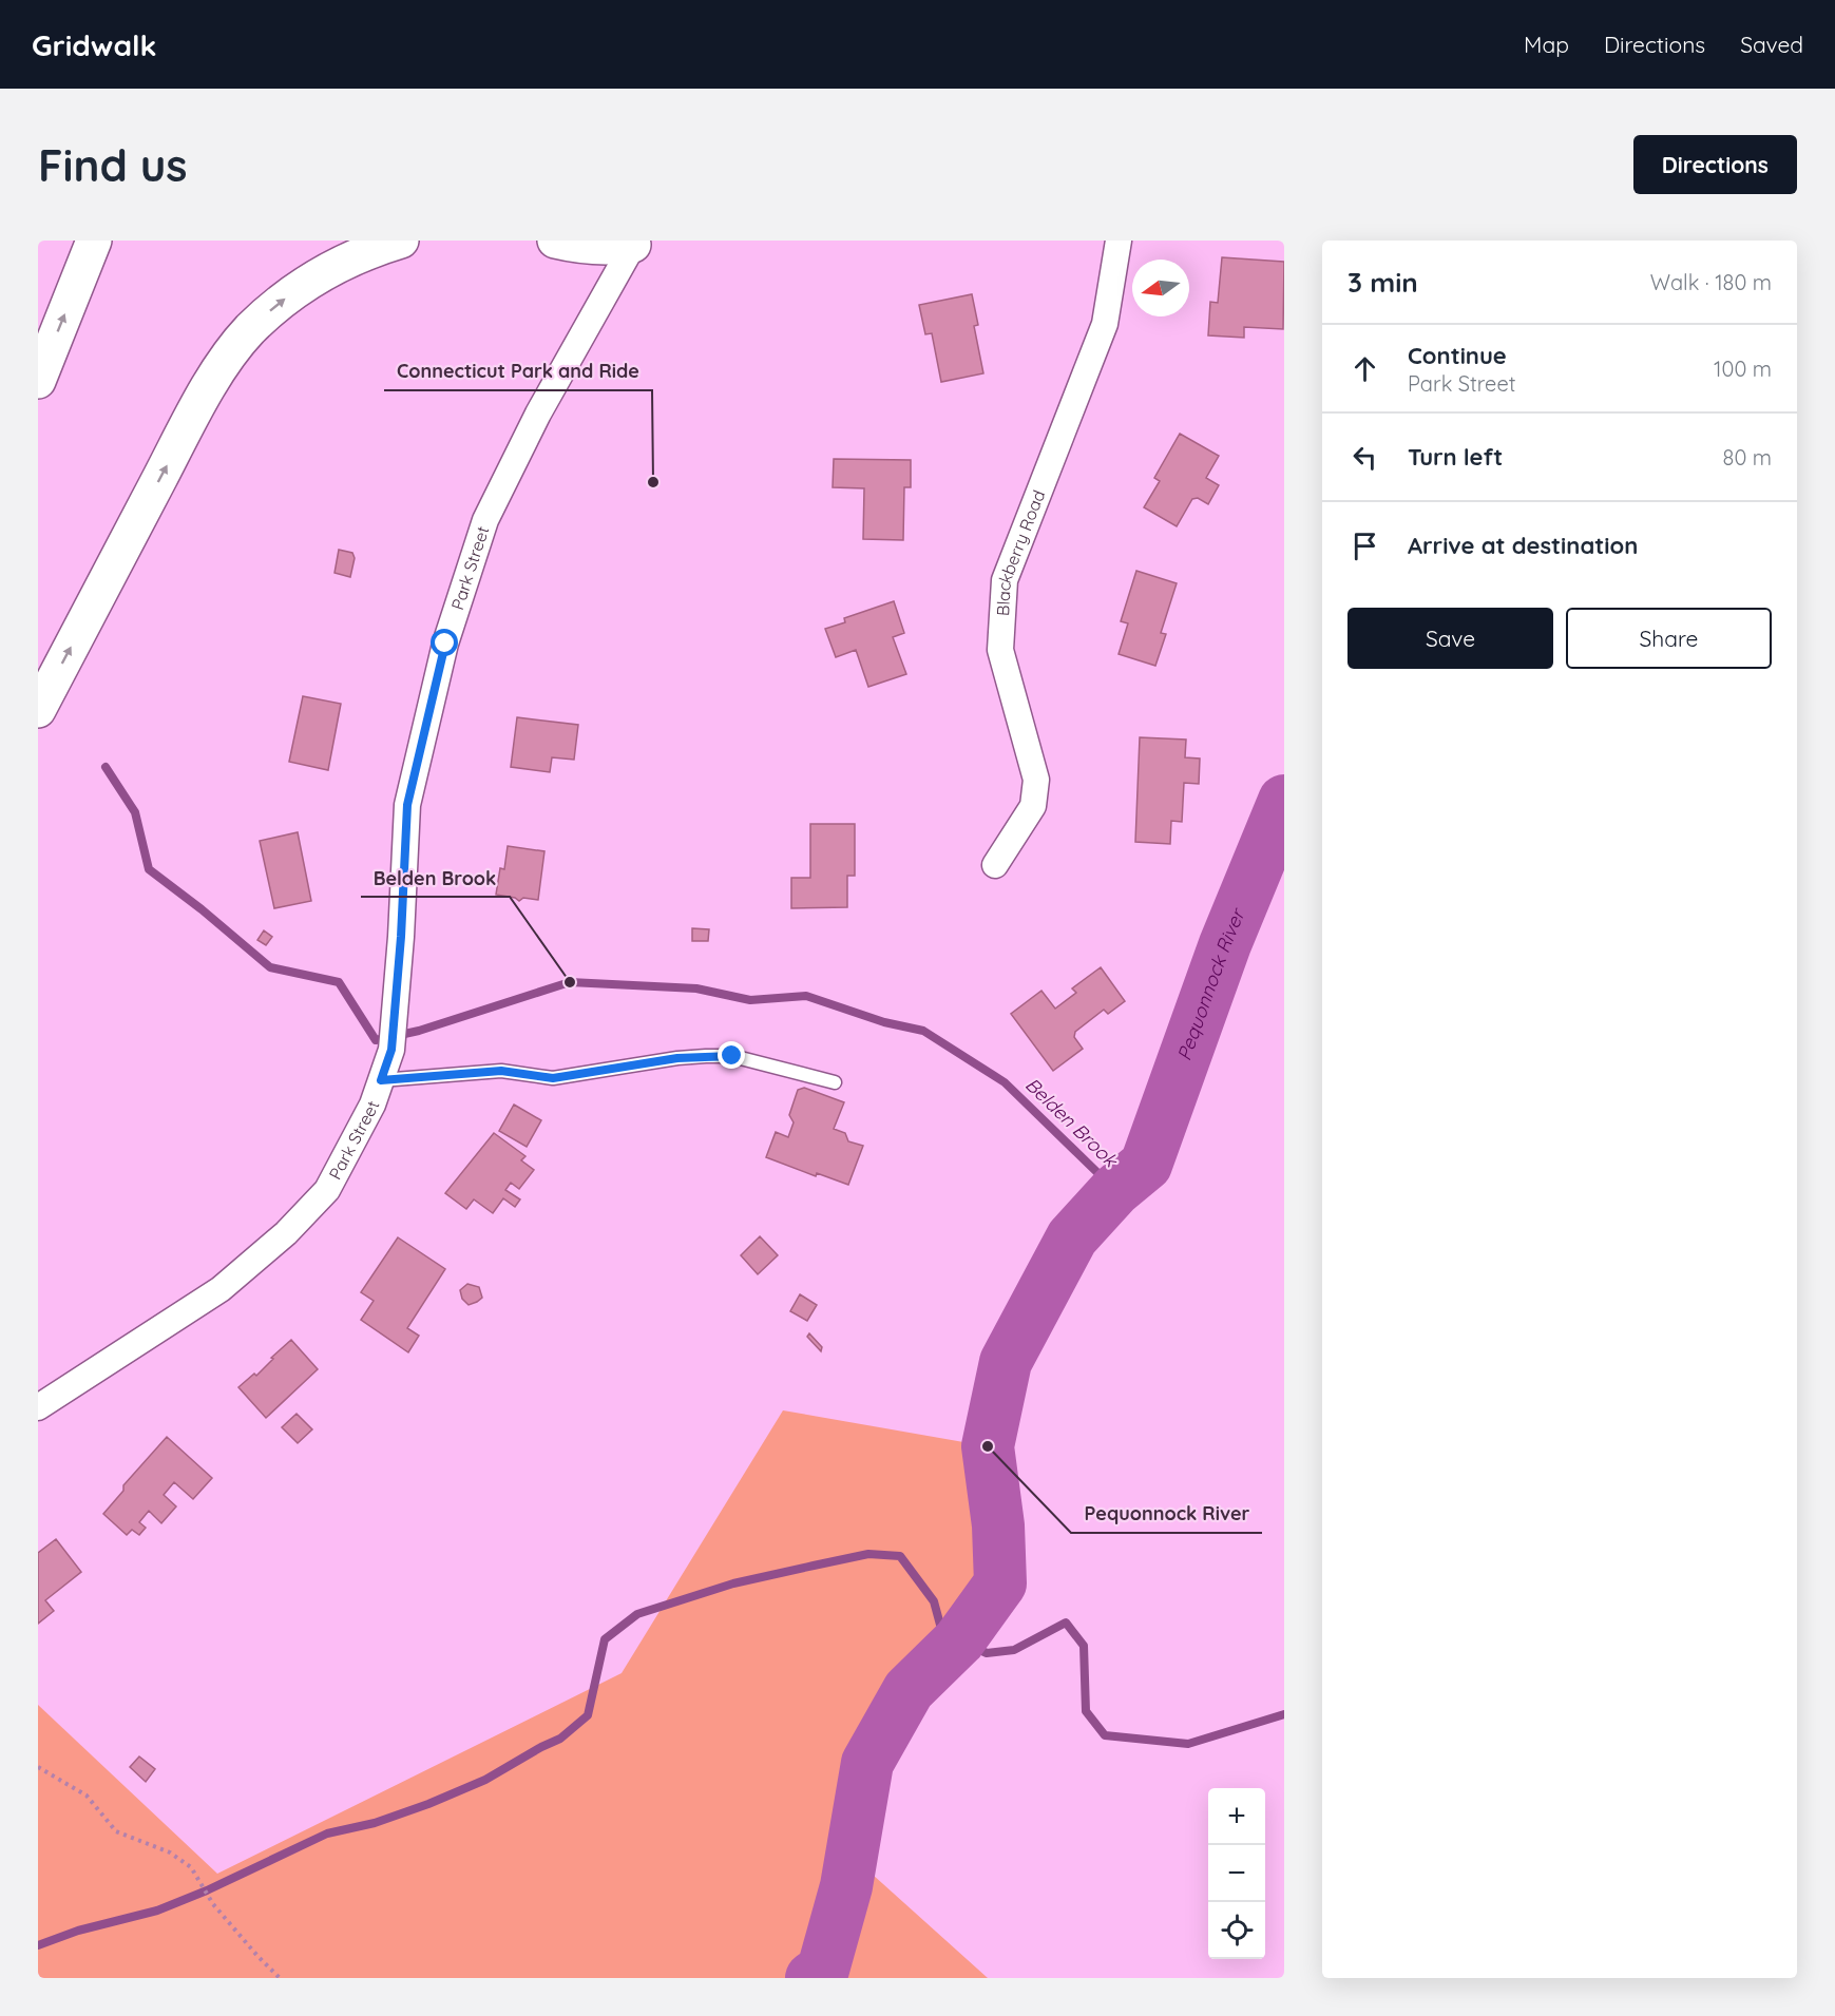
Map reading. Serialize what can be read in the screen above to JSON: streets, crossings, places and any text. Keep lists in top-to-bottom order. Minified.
{"streets":{"street":["Blackberry Road","Park Street"]},"water":["Pequonnock River","Belden Brook"],"places":["Connecticut Park and Ride","Belden Brook","Pequonnock River"],"north":"left","page":{"header":"Gridwalk","nav":["Map","Directions","Saved"],"buttons":["Directions",["Save","Share"]],"title":"Find us","heading":["3 min","Walk · 180 m"],"list":[["Continue","Park Street","100 m"],["Turn left","80 m"],"Arrive at destination"],"map_buttons":["+","−"]}}
